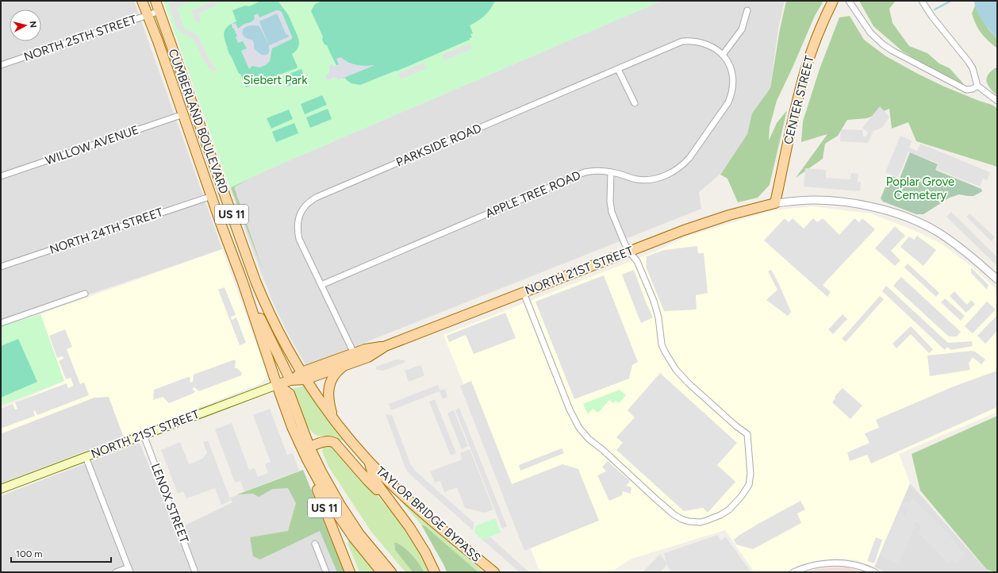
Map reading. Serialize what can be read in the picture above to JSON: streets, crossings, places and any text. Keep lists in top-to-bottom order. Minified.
{"streets":{"main road":["CENTER STREET","CUMBERLAND BOULEVARD","US 11","NORTH 21ST STREET","TAYLOR BRIDGE BYPASS"],"street":["NORTH 25TH STREET","WILLOW AVENUE","PARKSIDE ROAD","APPLE TREE ROAD","NORTH 24TH STREET","LENOX STREET"]},"crossings":[["NORTH 25TH STREET","CUMBERLAND BOULEVARD"],["CENTER STREET","NORTH 21ST STREET"],["CUMBERLAND BOULEVARD","WILLOW AVENUE"],["CUMBERLAND BOULEVARD","US 11"],["CUMBERLAND BOULEVARD","NORTH 24TH STREET"],["CUMBERLAND BOULEVARD","NORTH 21ST STREET"],["CUMBERLAND BOULEVARD","TAYLOR BRIDGE BYPASS"],["PARKSIDE ROAD","APPLE TREE ROAD"],["PARKSIDE ROAD","NORTH 21ST STREET"],["US 11","NORTH 21ST STREET"],["US 11","TAYLOR BRIDGE BYPASS"],["NORTH 21ST STREET","LENOX STREET"],["NORTH 21ST STREET","TAYLOR BRIDGE BYPASS"]],"parks":["Siebert Park","Poplar Grove Cemetery"],"scale_bar":"100 m","north":"right"}
